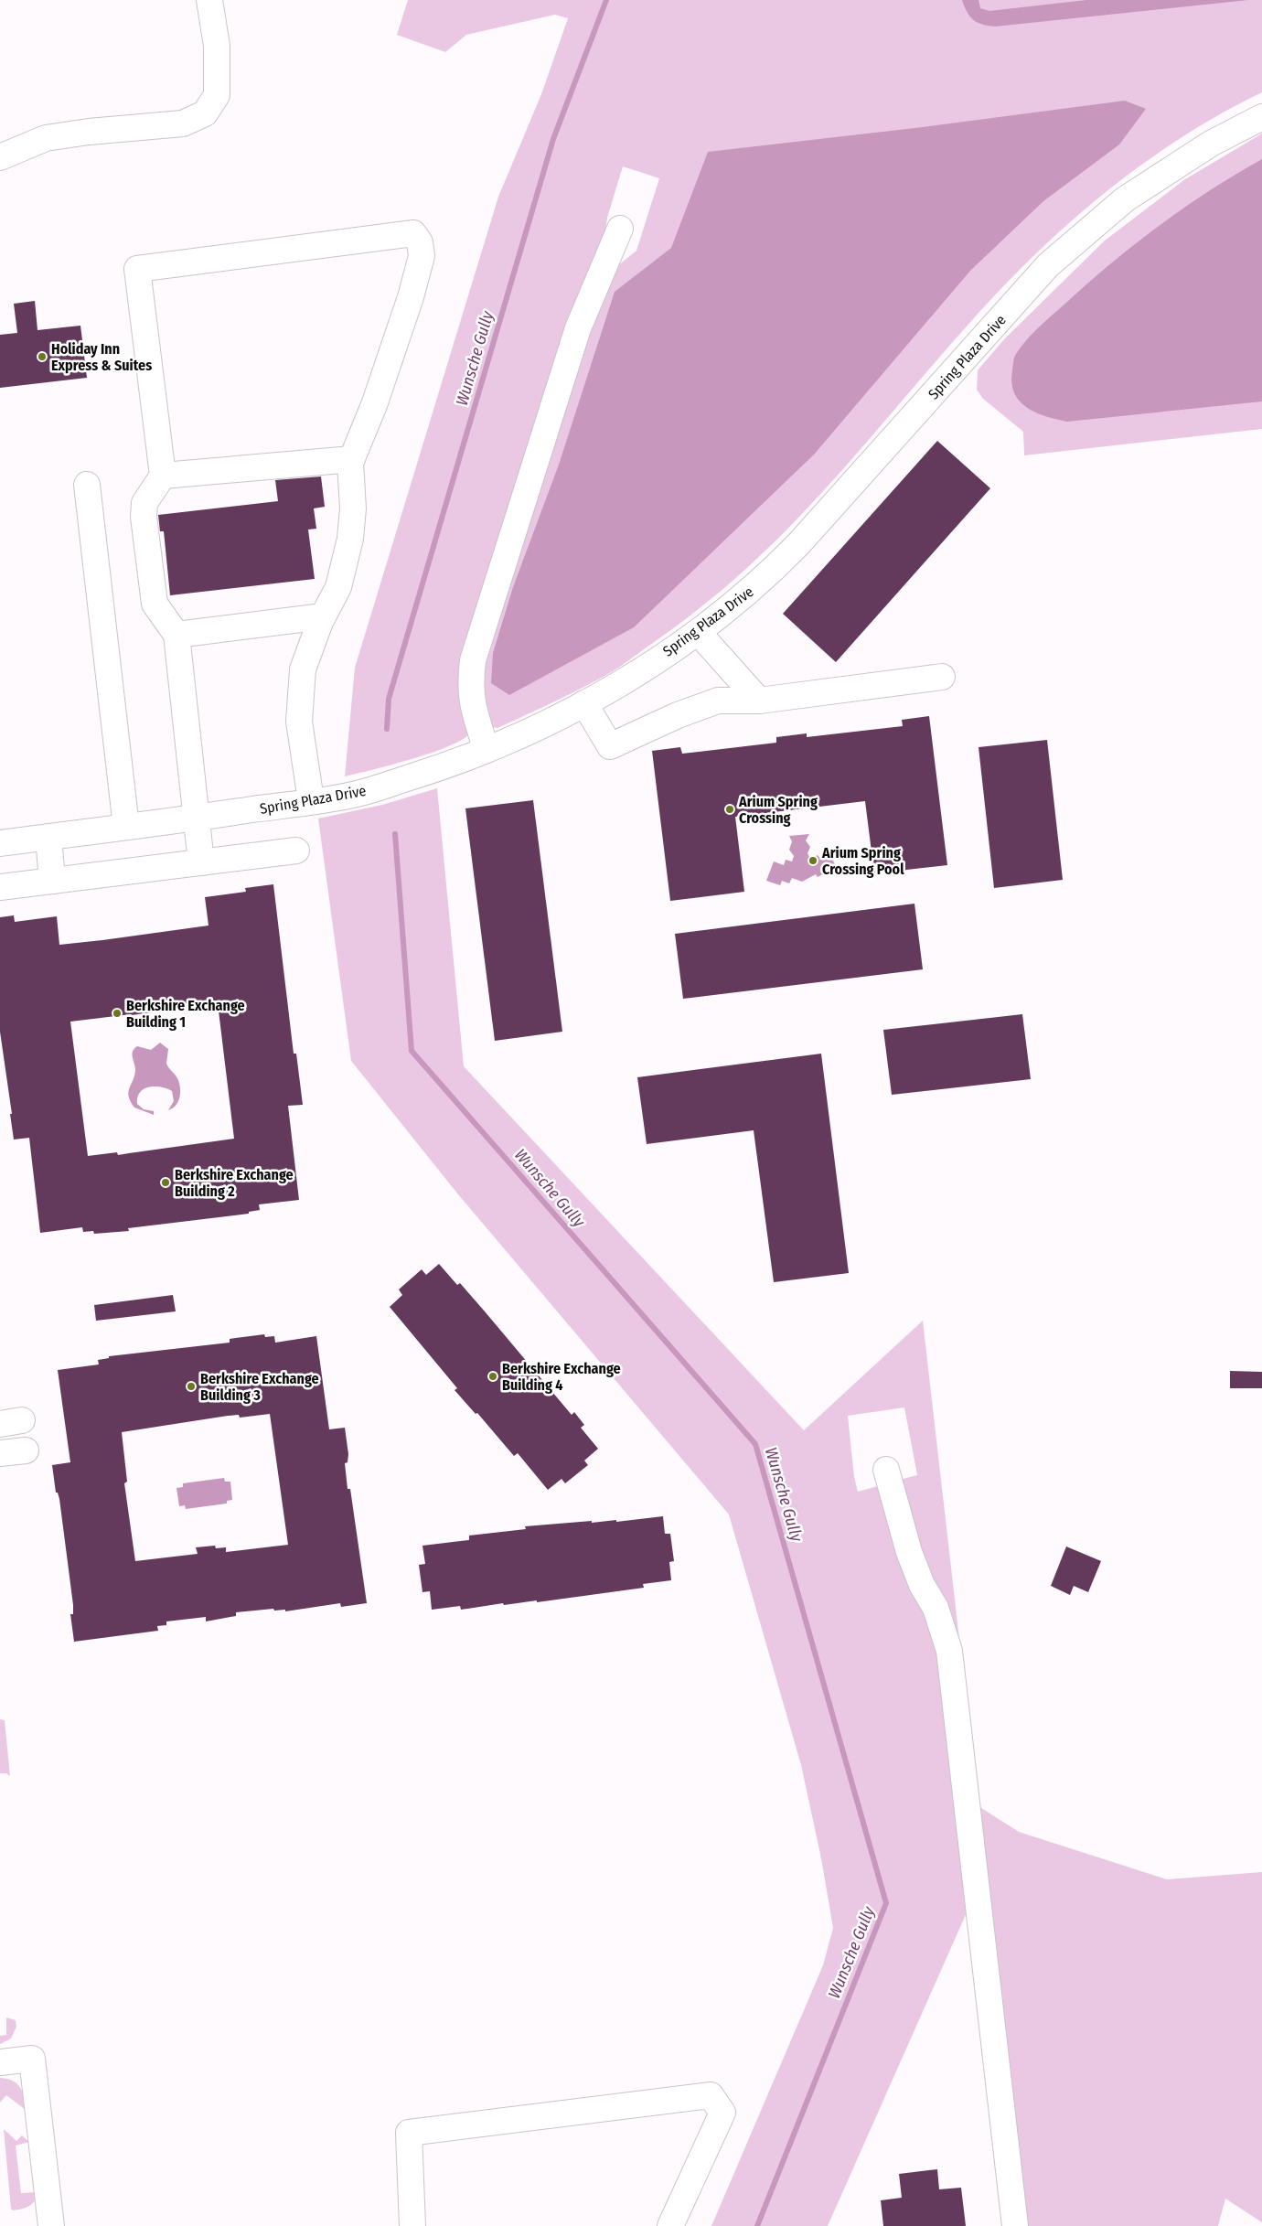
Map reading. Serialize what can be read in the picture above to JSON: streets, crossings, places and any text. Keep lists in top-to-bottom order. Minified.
{"streets":{"street":["Spring Plaza Drive"]},"water":["Wunsche Gully"],"places":["Holiday Inn Express & Suites","Arium Spring Crossing","Arium Spring Crossing Pool","Berkshire Exchange Building 1","Berkshire Exchange Building 2","Berkshire Exchange Building 4","Berkshire Exchange Building 3"]}
